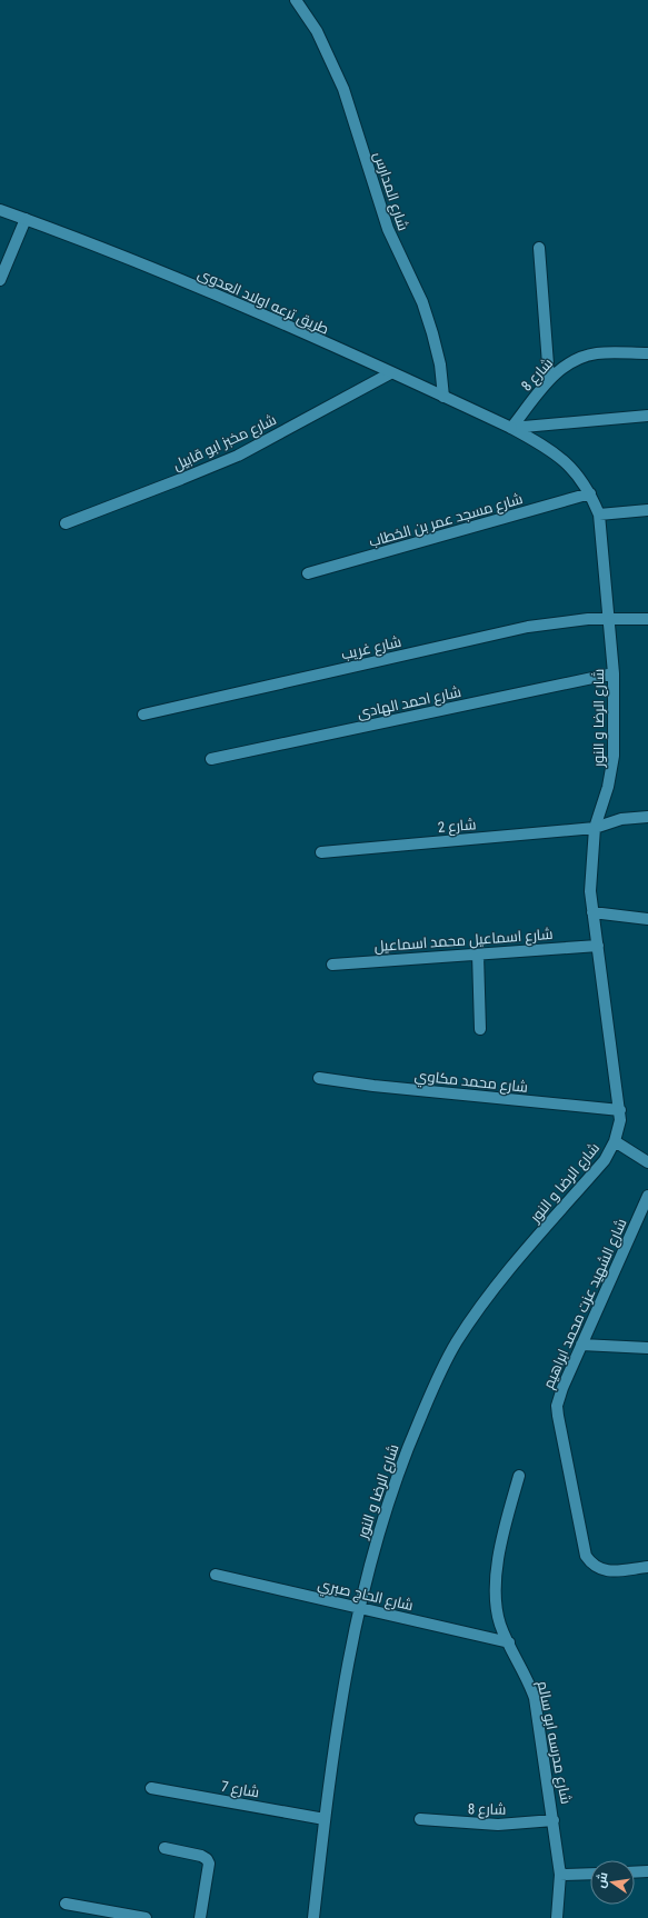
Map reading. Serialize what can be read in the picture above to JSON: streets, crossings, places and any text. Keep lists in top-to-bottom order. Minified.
{"streets":{"street":["شارع المدارس","طريق ترعه اولاد العدوى","شارع 8","شارع مخبز ابو قابيل","شارع مسجد عمر بن الخطاب","شارع غريب","شارع احمد الهادى","شارع الرضا و النور","شارع 2","شارع اسماعيل محمد اسماعيل","شارع محمد مكاوي","شارع الشهيد عزت محمد ابراهيم","شارع الحاج صبري","شارع مدرسه ابو سالم","شارع 7"]},"crossings":[["شارع المدارس","طريق ترعه اولاد العدوى"],["طريق ترعه اولاد العدوى","شارع 8"],["طريق ترعه اولاد العدوى","شارع مخبز ابو قابيل"],["طريق ترعه اولاد العدوى","شارع الرضا و النور"],["شارع 8","شارع الرضا و النور"],["شارع 8","شارع مدرسه ابو سالم"],["شارع مسجد عمر بن الخطاب","شارع الرضا و النور"],["شارع غريب","شارع الرضا و النور"],["شارع احمد الهادى","شارع الرضا و النور"],["شارع الرضا و النور","شارع 2"],["شارع الرضا و النور","شارع اسماعيل محمد اسماعيل"],["شارع الرضا و النور","شارع محمد مكاوي"],["شارع الرضا و النور","شارع الحاج صبري"],["شارع الرضا و النور","شارع 7"],["شارع الحاج صبري","شارع مدرسه ابو سالم"]],"north":"left"}
